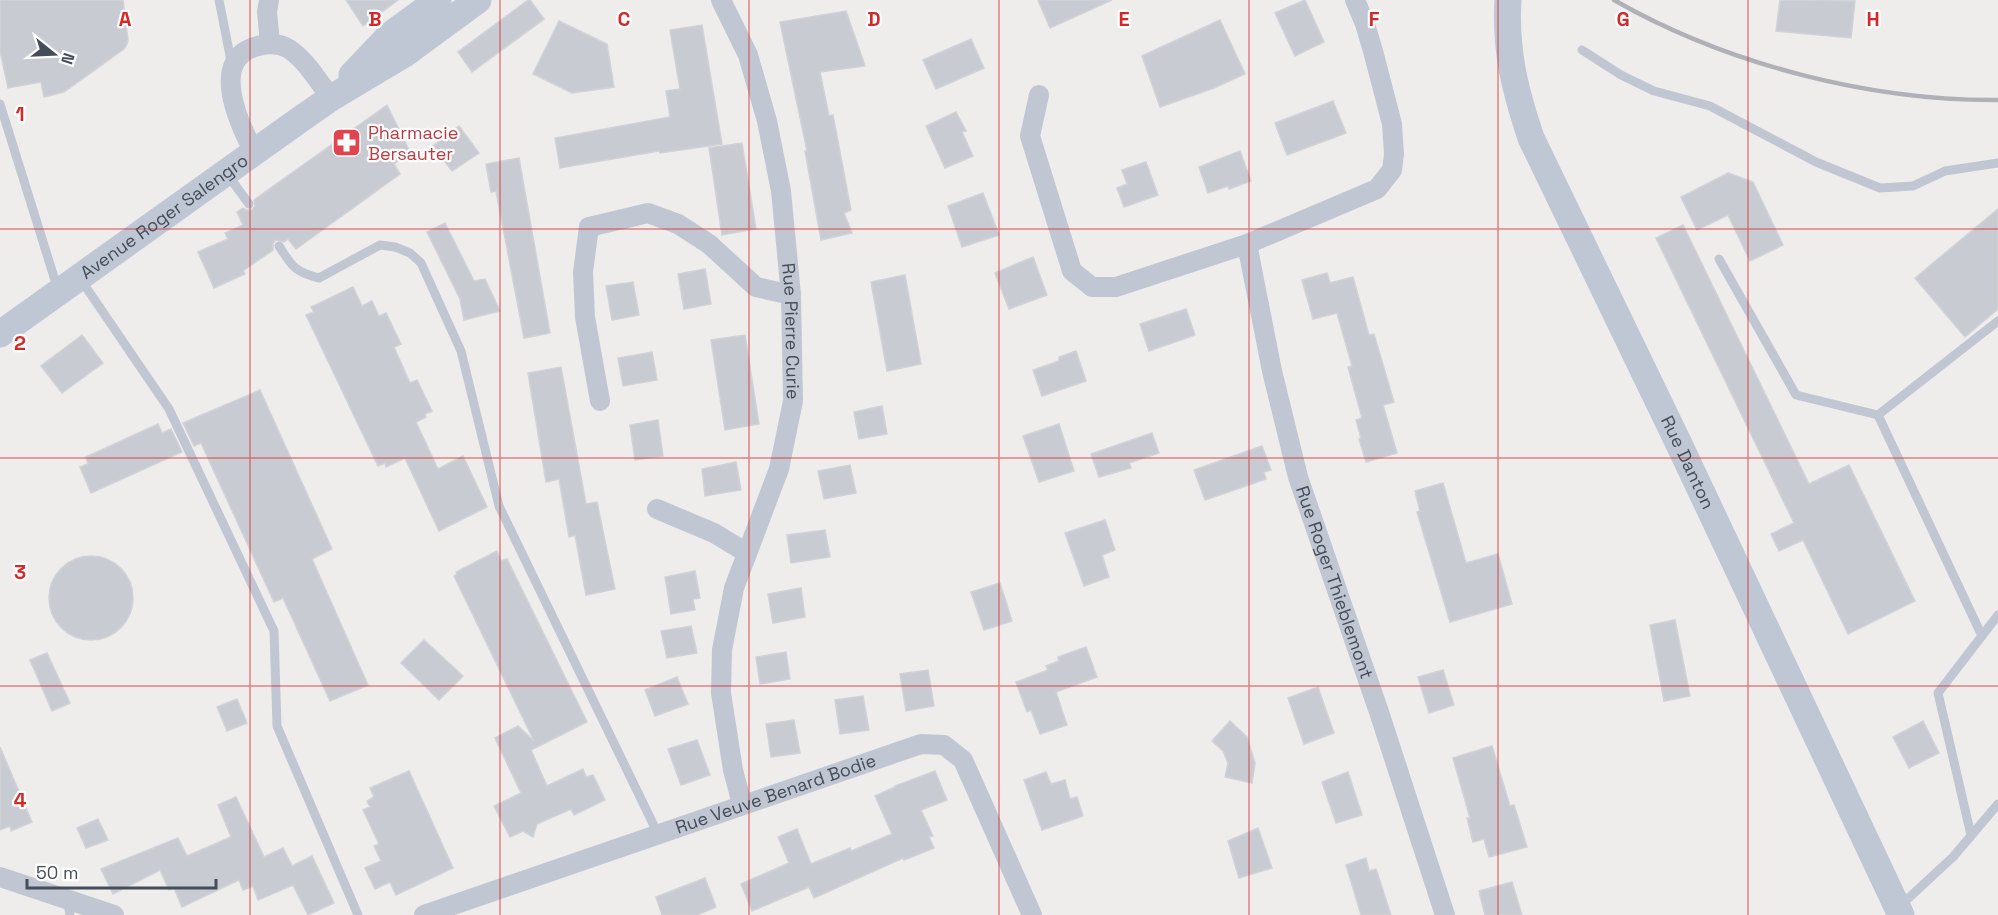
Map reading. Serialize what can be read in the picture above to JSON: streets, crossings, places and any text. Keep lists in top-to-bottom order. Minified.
{"streets":{"street":["Avenue Roger Salengro","Rue Pierre Curie","Rue Danton","Rue Roger Thieblemont","Rue Veuve Benard Bodie"]},"crossings":[["Rue Pierre Curie","Rue Veuve Benard Bodie"]],"places":{"pharmacy":["Pharmacie Bersauter"]},"scale_bar":"50 m","north":"right","grid":{"columns":["A","B","C","D","E","F","G","H"],"rows":["1","2","3","4"]}}
